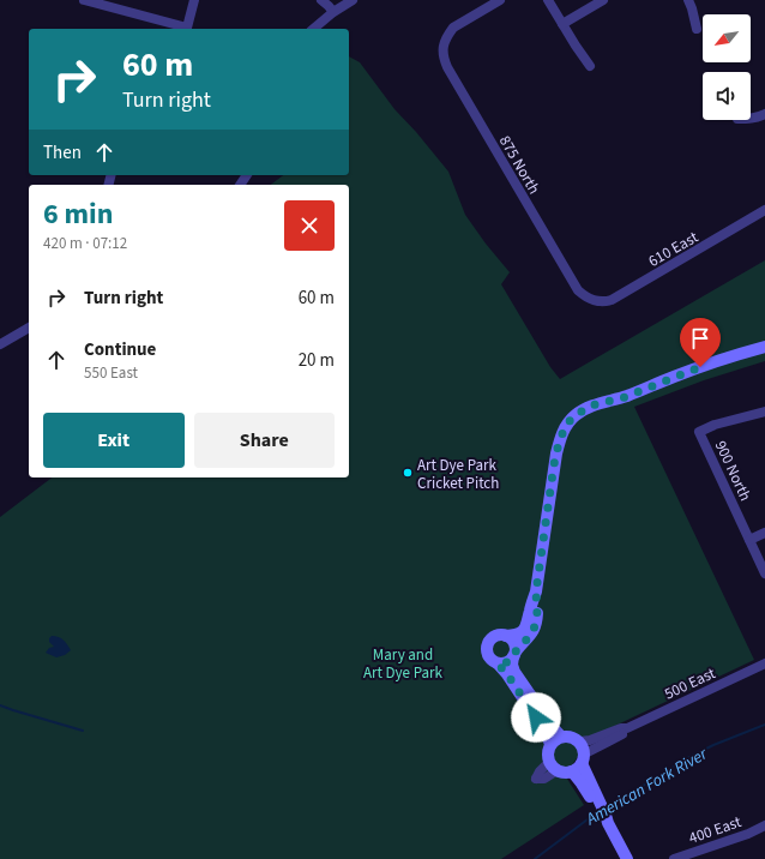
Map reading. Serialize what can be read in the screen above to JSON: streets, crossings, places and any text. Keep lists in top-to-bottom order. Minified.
{"streets":{"street":["875 North","610 East","900 North","500 East","400 East"]},"crossings":[["875 North","610 East"]],"water":["American Fork River"],"parks":["Mary and Art Dye Park"],"places":["Art Dye Park Cricket Pitch"],"north":"bottom left","page":{"turn":["60 m","Turn right"],"then":"Then","heading":["6 min","420 m · 07:12"],"list":[{"name":"Turn right","value":"60 m"},{"name":"Continue","note":"550 East","value":"20 m"}],"buttons":["Exit","Share"]}}
